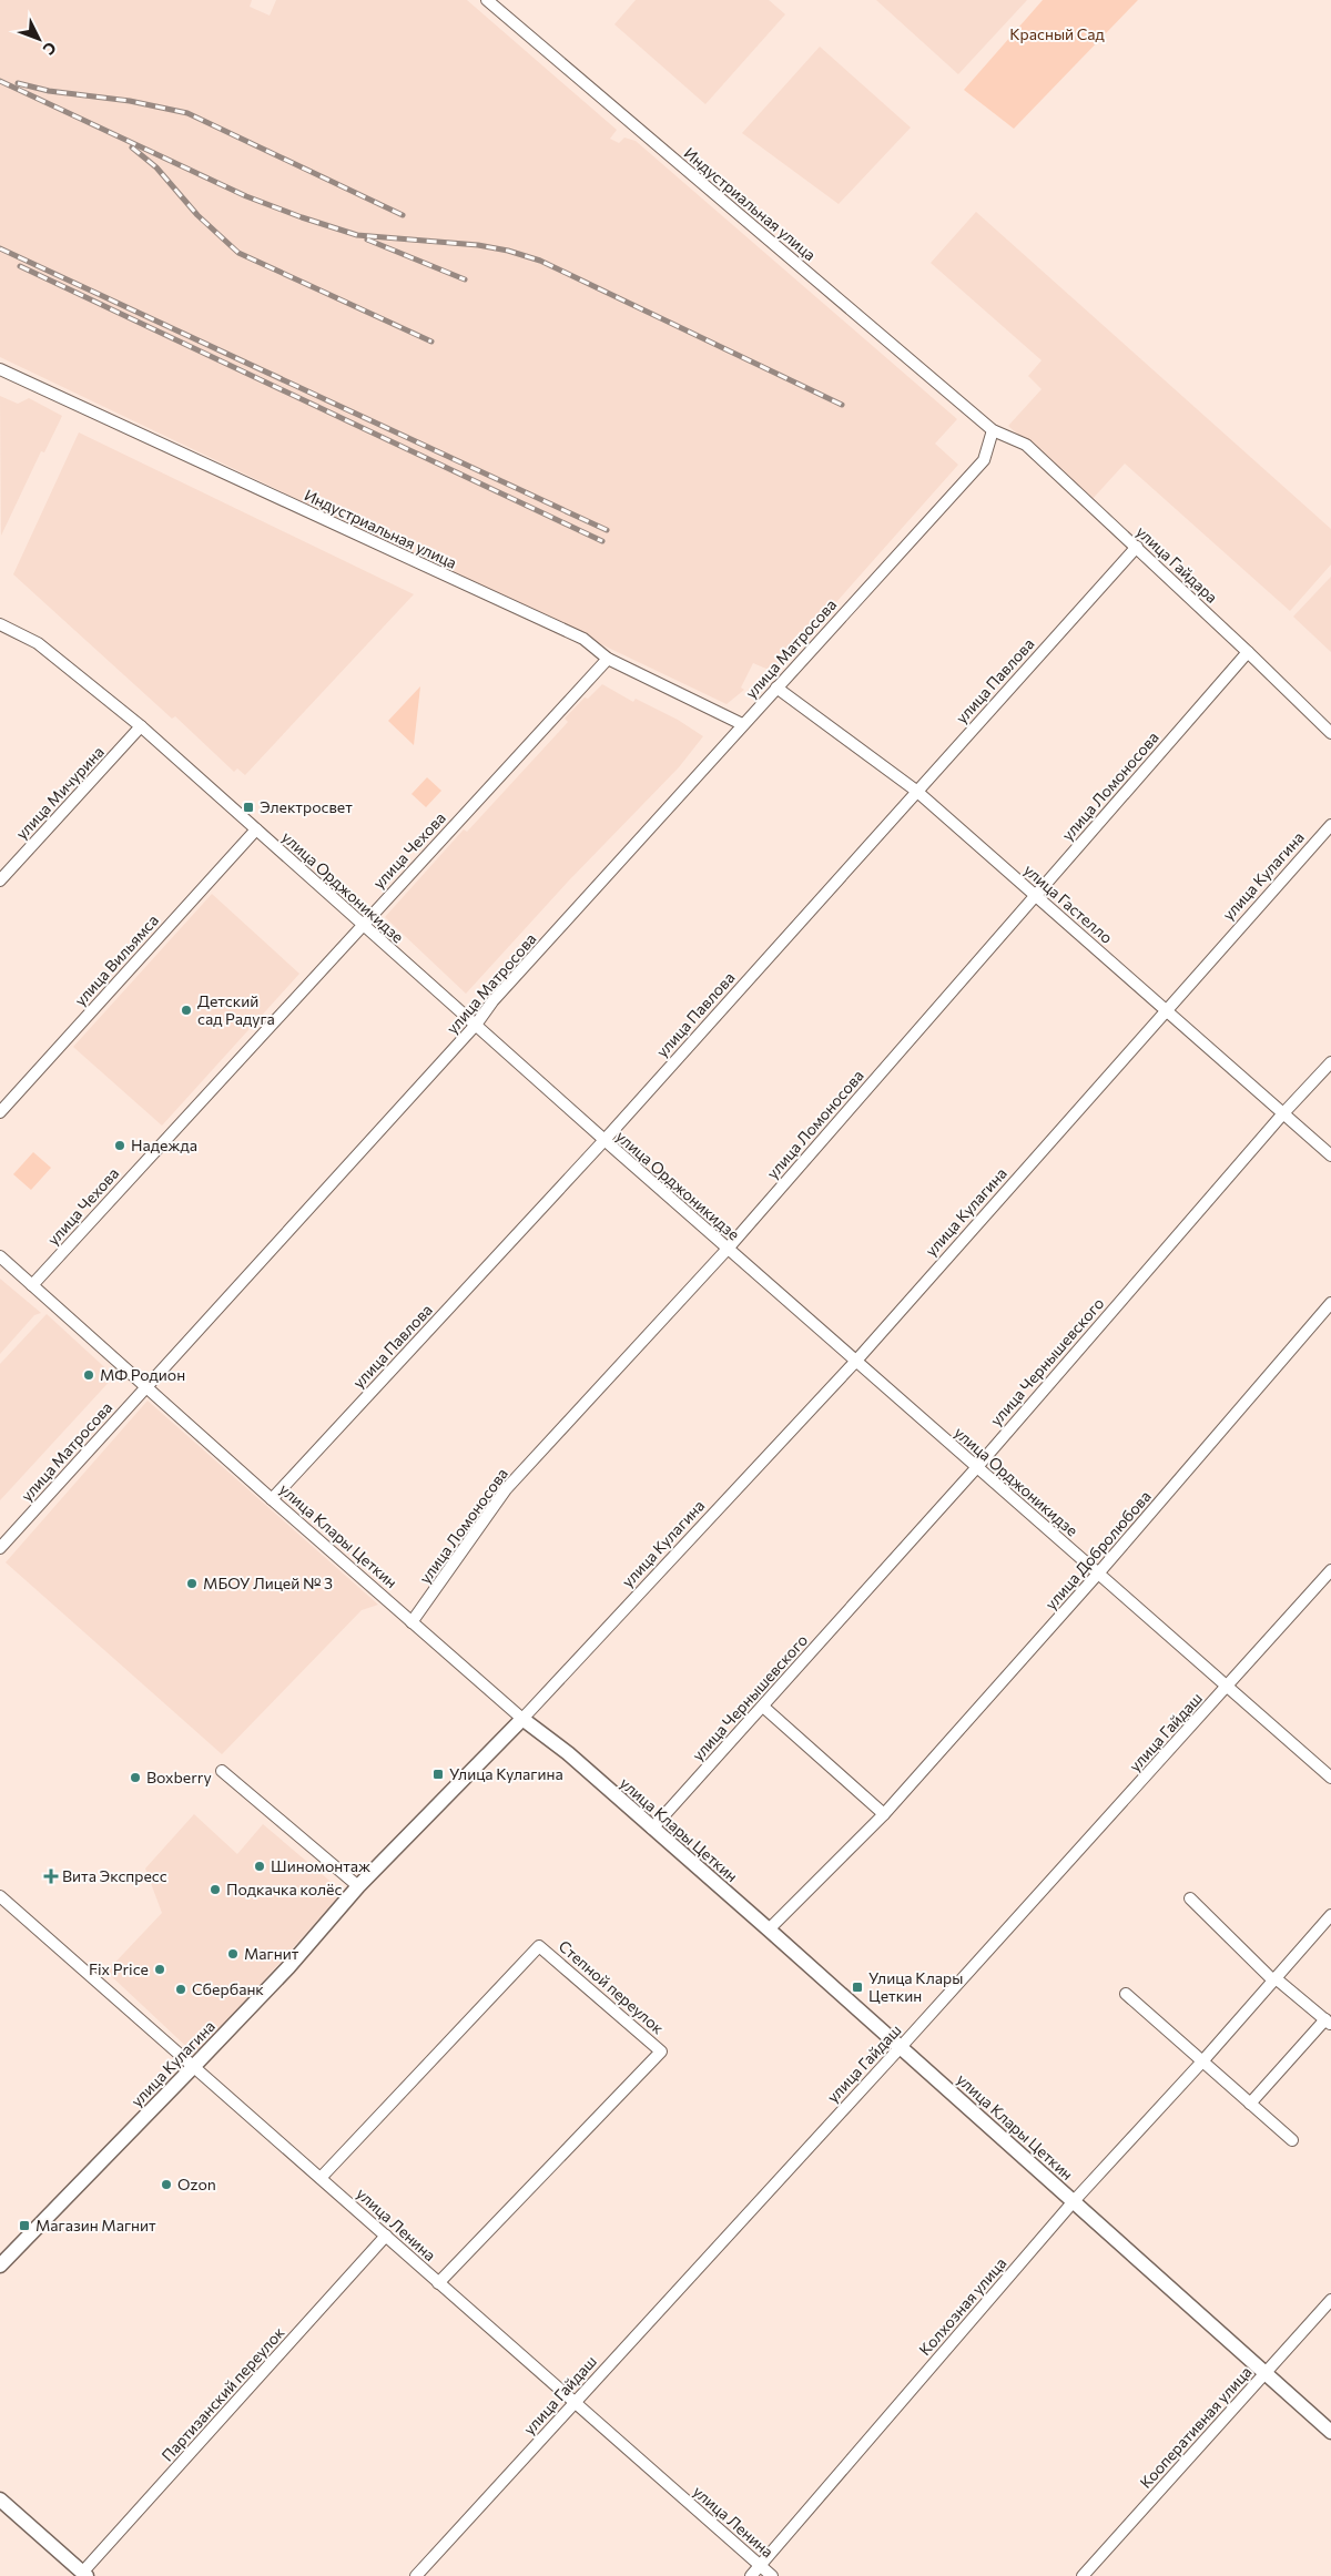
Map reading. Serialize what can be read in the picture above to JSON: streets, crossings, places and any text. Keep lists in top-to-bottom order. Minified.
{"streets":{"main road":["улица Кулагина","улица Клары Цеткин"],"street":["Индустриальная улица","улица Гайдара","улица Матросова","улица Павлова","улица Ломоносова","улица Мичурина","улица Чехова","улица Орджоникидзе","улица Гастелло","улица Вильямса","улица Чернышевского","улица Добролюбова","улица Гайдаш","Степной переулок","улица Ленина","Колхозная улица","Партизанский переулок","Кооперативная улица"]},"crossings":[["Индустриальная улица","улица Гайдара"],["Индустриальная улица","улица Матросова"],["Индустриальная улица","улица Чехова"],["улица Гайдара","улица Матросова"],["улица Гайдара","улица Павлова"],["улица Гайдара","улица Ломоносова"],["улица Матросова","улица Орджоникидзе"],["улица Матросова","улица Гастелло"],["улица Матросова","улица Клары Цеткин"],["улица Павлова","улица Орджоникидзе"],["улица Павлова","улица Гастелло"],["улица Павлова","улица Клары Цеткин"],["улица Ломоносова","улица Орджоникидзе"],["улица Ломоносова","улица Гастелло"],["улица Ломоносова","улица Клары Цеткин"],["улица Мичурина","улица Орджоникидзе"],["улица Чехова","улица Орджоникидзе"],["улица Чехова","улица Клары Цеткин"],["улица Кулагина","улица Орджоникидзе"],["улица Кулагина","улица Гастелло"],["улица Кулагина","улица Клары Цеткин"],["улица Кулагина","улица Ленина"],["улица Орджоникидзе","улица Вильямса"],["улица Орджоникидзе","улица Чернышевского"],["улица Орджоникидзе","улица Добролюбова"],["улица Орджоникидзе","улица Гайдаш"],["улица Гастелло","улица Чернышевского"],["улица Чернышевского","улица Клары Цеткин"],["улица Клары Цеткин","улица Добролюбова"],["улица Клары Цеткин","улица Гайдаш"],["улица Клары Цеткин","Колхозная улица"],["улица Клары Цеткин","Кооперативная улица"],["улица Гайдаш","улица Ленина"],["Степной переулок","улица Ленина"],["улица Ленина","Колхозная улица"],["улица Ленина","Партизанский переулок"]],"parks":["Красный Сад"],"places":{"transit":["Электросвет","Улица Кулагина","Улица Клары Цеткин","Магазин Магнит"],"other":["Детский сад Радуга","Надежда","МФ Родион","МБОУ Лицей № 3","Boxberry","Шиномонтаж","Подкачка колёс","Магнит","Fix Price","Сбербанк","Ozon"],"health":["Вита Экспресс"]},"north":"bottom right"}
